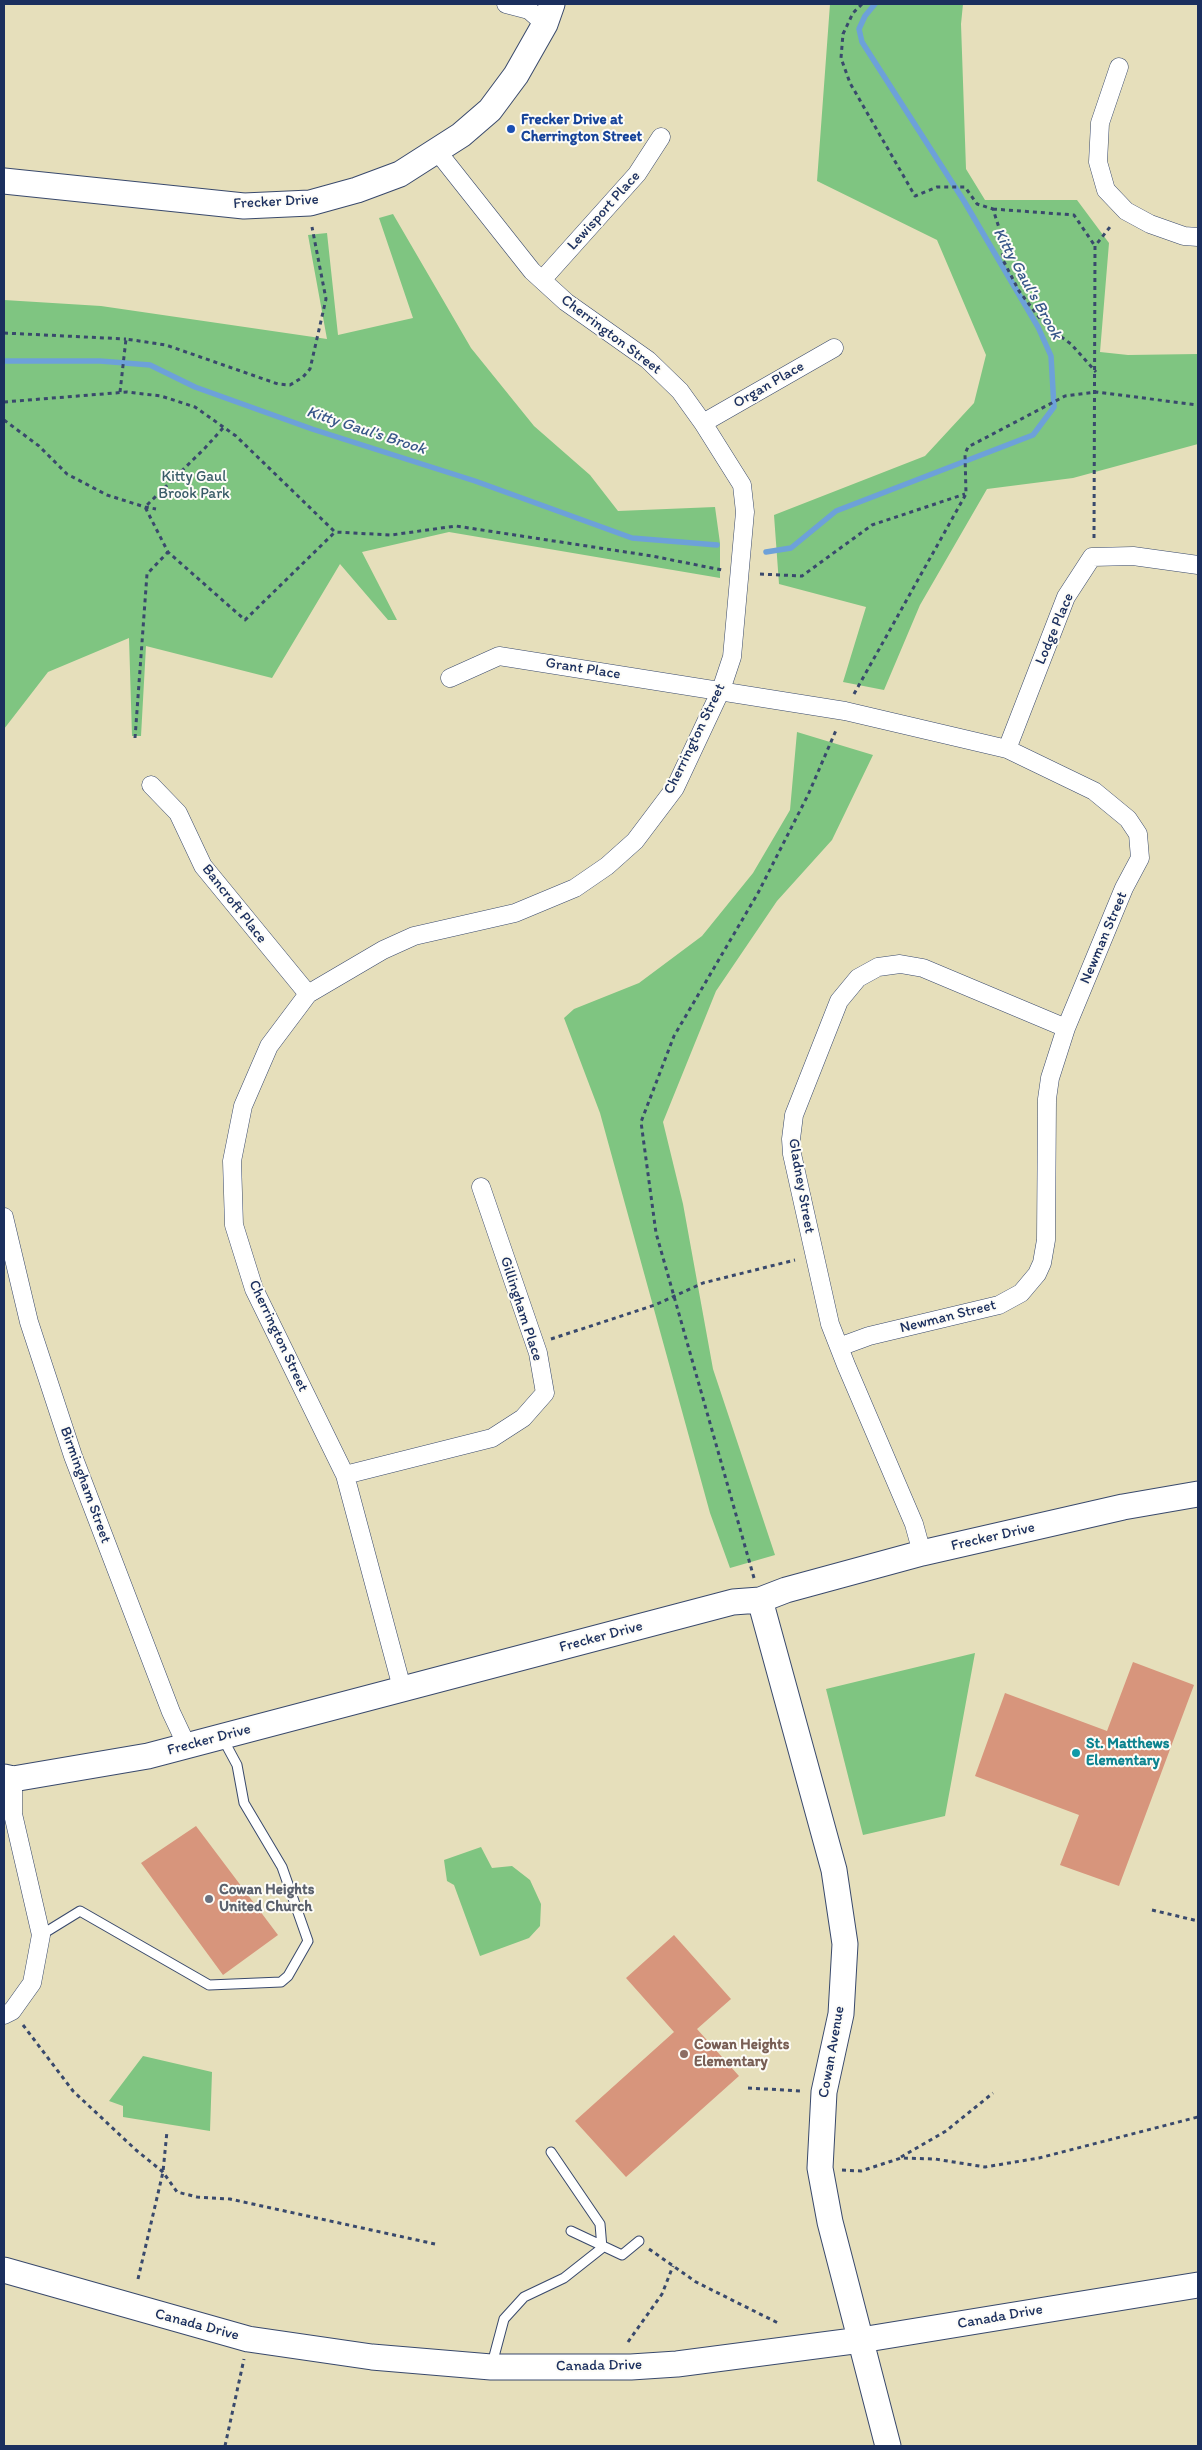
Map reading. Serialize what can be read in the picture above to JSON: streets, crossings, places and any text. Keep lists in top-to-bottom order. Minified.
{"streets":{"street":["Frecker Drive","Lewisport Place","Cherrington Street","Organ Place","Lodge Place","Grant Place","Bancroft Place","Newman Street","Gladney Street","Gillingham Place","Birmingham Street","Cowan Avenue","Canada Drive"]},"crossings":[["Frecker Drive","Cherrington Street"],["Frecker Drive","Gladney Street"],["Frecker Drive","Birmingham Street"],["Frecker Drive","Cowan Avenue"],["Lewisport Place","Cherrington Street"],["Cherrington Street","Organ Place"],["Cherrington Street","Grant Place"],["Cherrington Street","Bancroft Place"],["Cherrington Street","Newman Street"],["Cherrington Street","Gillingham Place"],["Lodge Place","Newman Street"],["Grant Place","Newman Street"],["Newman Street","Gladney Street"],["Cowan Avenue","Canada Drive"]],"water":["Kitty Gaul's Brook"],"parks":["Kitty Gaul Brook Park"],"places":["Frecker Drive at Cherrington Street","St. Matthews Elementary","Cowan Heights United Church","Cowan Heights Elementary"]}
